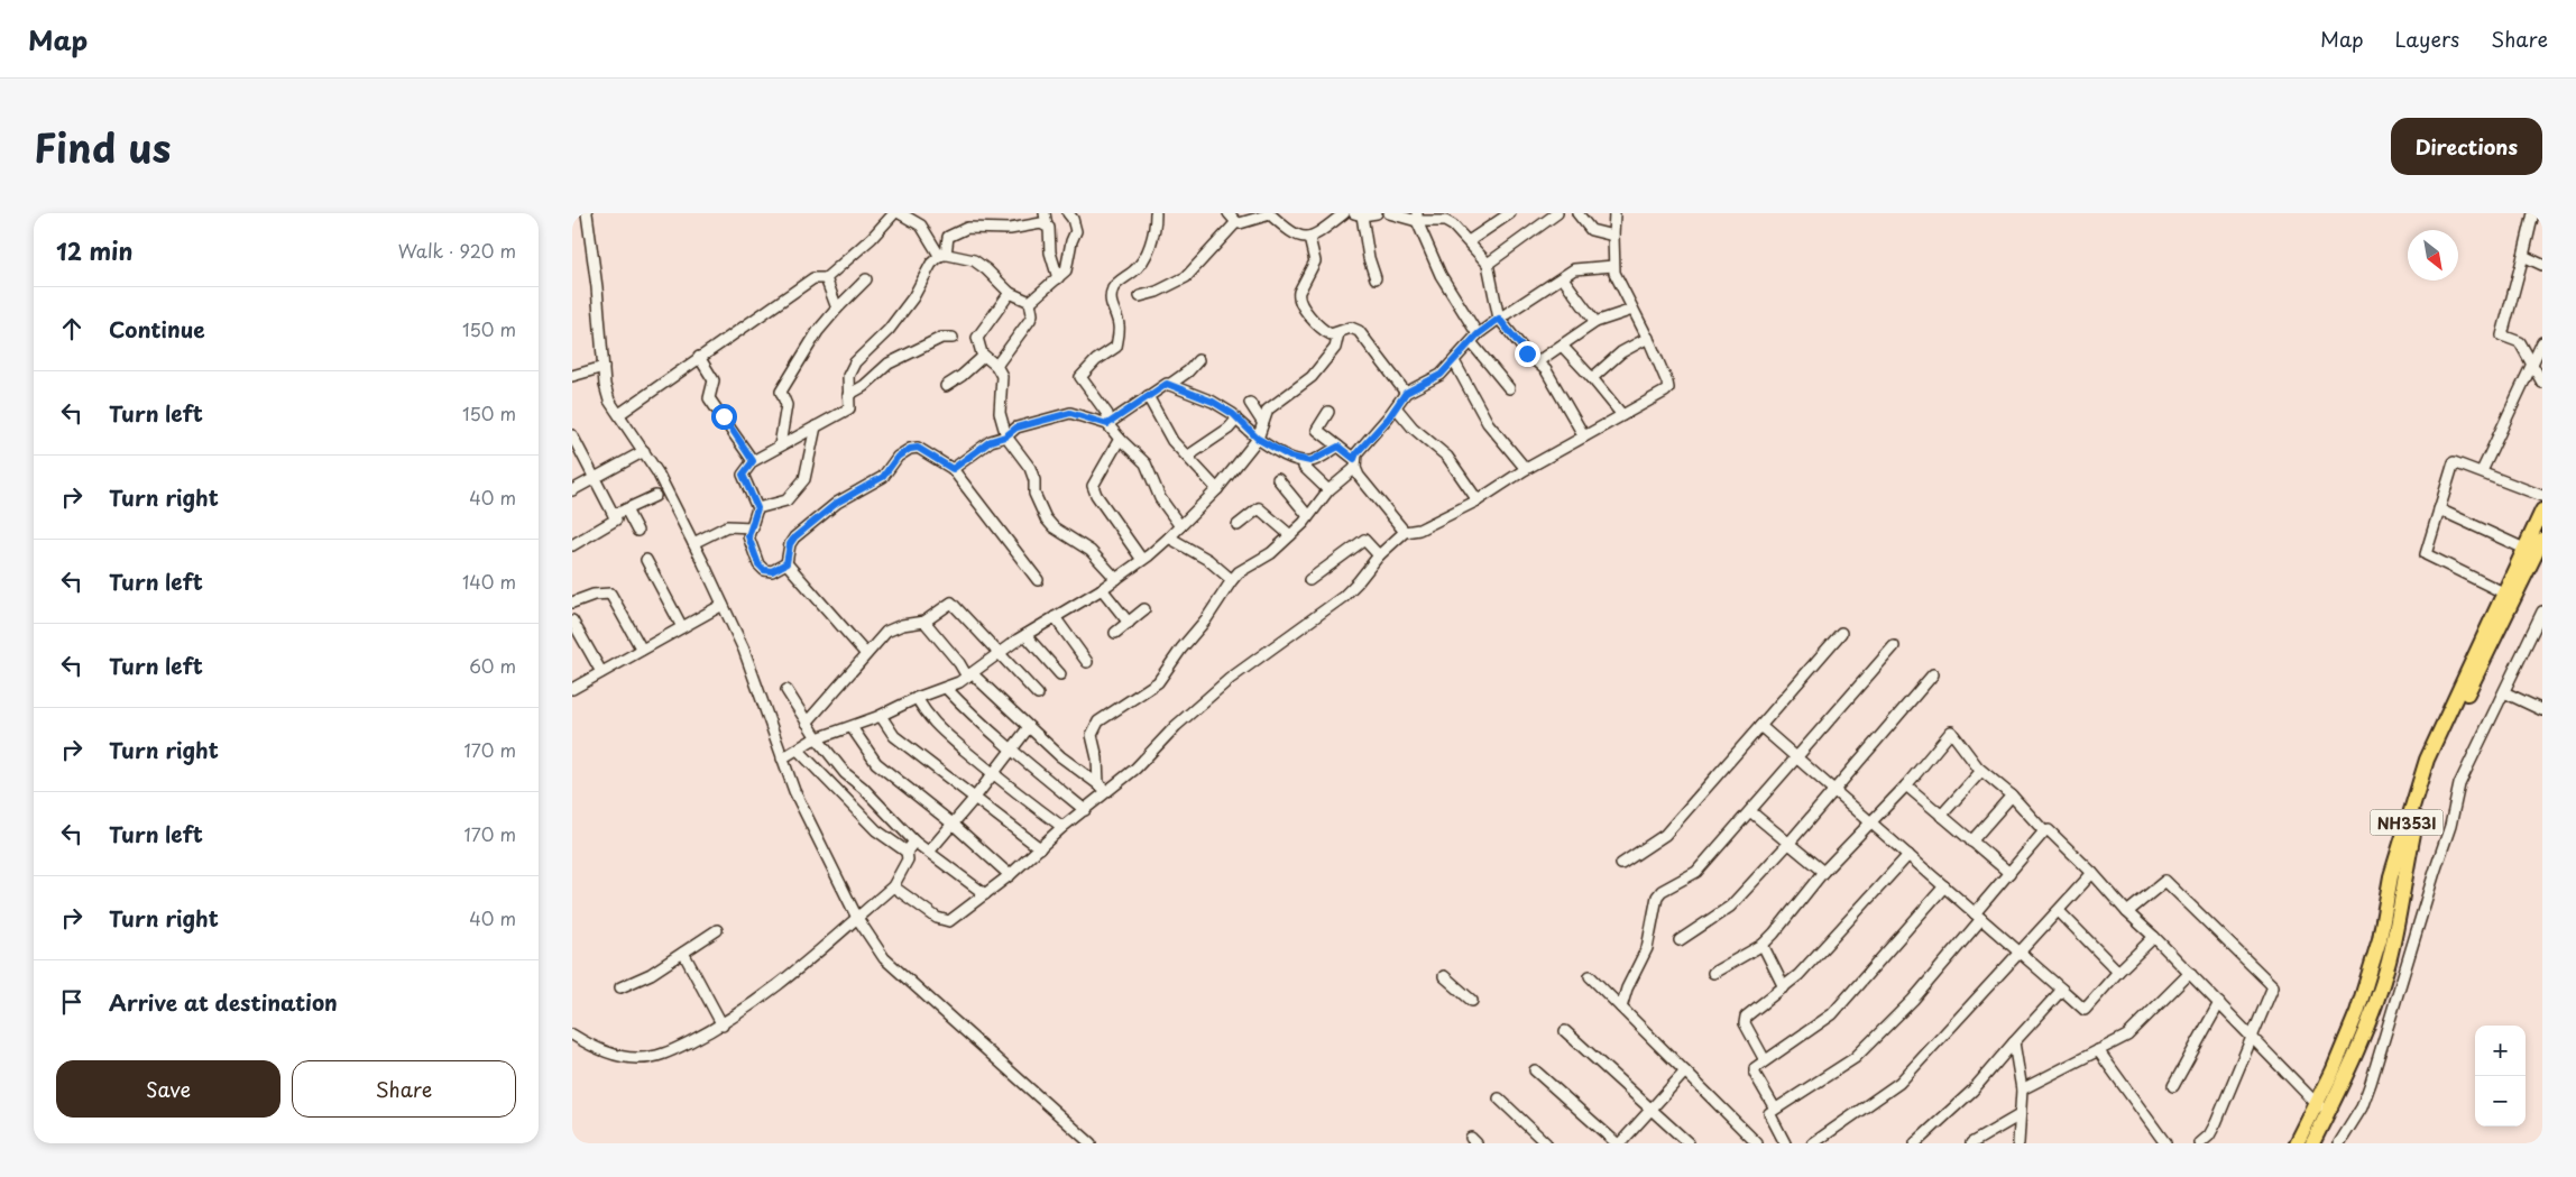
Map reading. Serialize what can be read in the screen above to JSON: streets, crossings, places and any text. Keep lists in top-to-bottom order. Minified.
{"streets":{"highway":["NH353I"]},"north":"bottom right","page":{"header":"Map","nav":["Map","Layers","Share"],"title":"Find us","buttons":["Directions",["Save","Share"]],"heading":["12 min","Walk · 920 m"],"list":[["Continue","150 m"],["Turn left","150 m"],["Turn right","40 m"],["Turn left","140 m"],["Turn left","60 m"],["Turn right","170 m"],["Turn left","170 m"],["Turn right","40 m"],"Arrive at destination"],"map_buttons":["+","−"]}}
